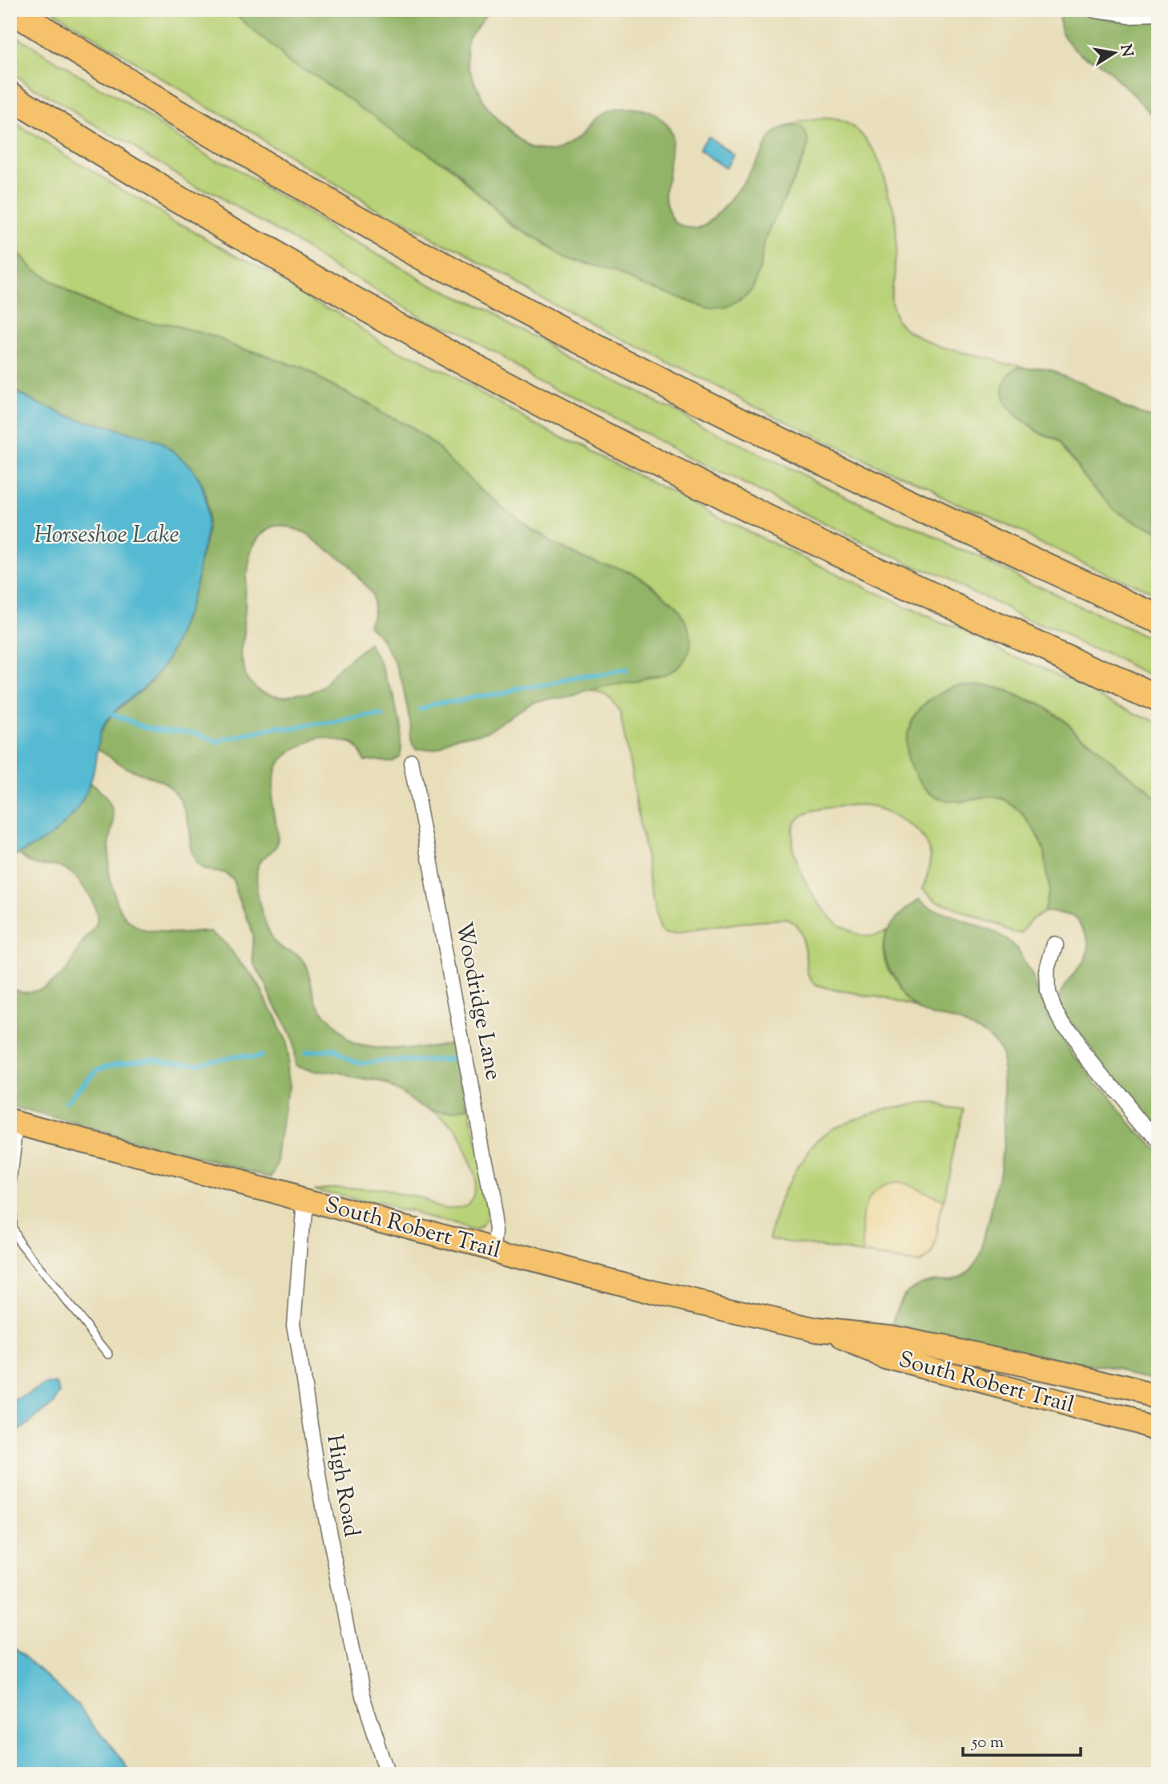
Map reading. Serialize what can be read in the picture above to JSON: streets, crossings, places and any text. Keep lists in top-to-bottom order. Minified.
{"streets":{"main road":["South Robert Trail"],"street":["Woodridge Lane","High Road"]},"crossings":[["Woodridge Lane","South Robert Trail"],["South Robert Trail","High Road"]],"water":["Horseshoe Lake"],"scale_bar":"50 m","north":"right"}
